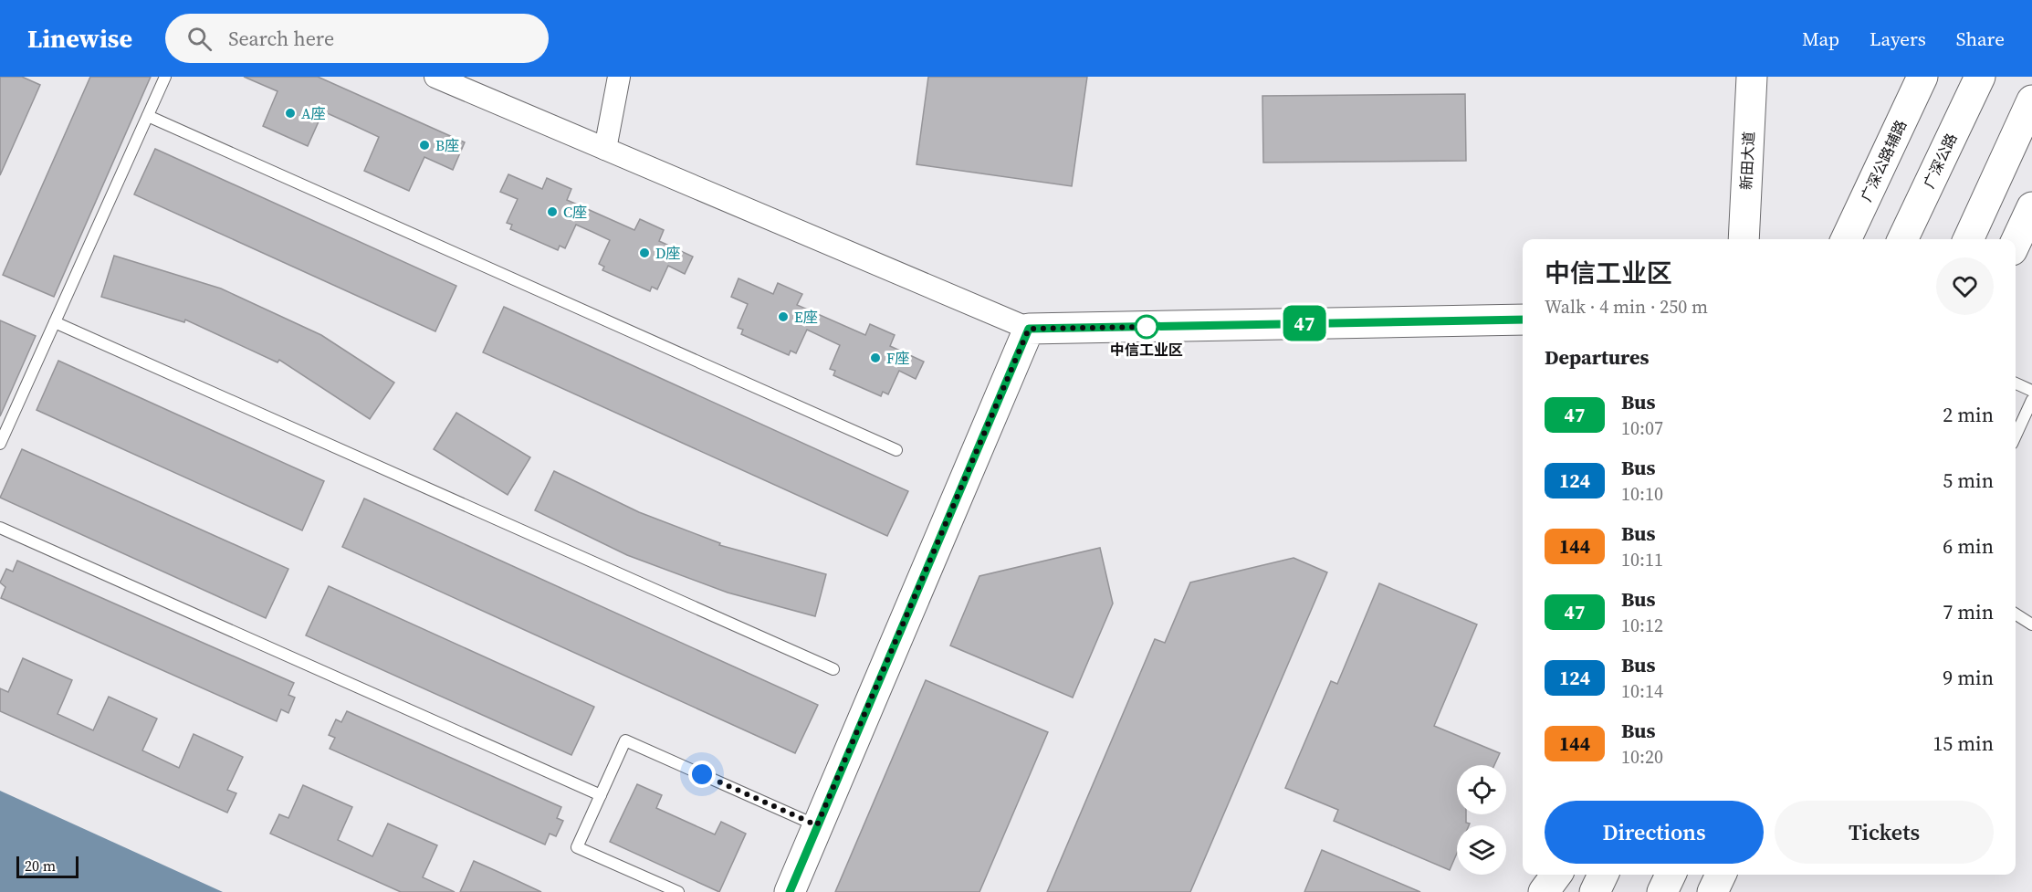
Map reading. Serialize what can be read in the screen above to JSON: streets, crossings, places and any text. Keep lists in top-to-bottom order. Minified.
{"streets":{"main road":["新田大道","广深公路辅路","广深公路"]},"places":["A座","B座","C座","D座","E座","中信工业区","F座"],"lines":["bus line 47"],"scale_bar":"20 m","page":{"header":"Linewise","search":"Search here","nav":["Map","Layers","Share"],"on_map":"47","heading":[["中信工业区","Walk · 4 min · 250 m"],"Departures"],"list":[{"mark":"47","name":"Bus","note":"10:07","value":"2 min"},{"mark":"124","name":"Bus","note":"10:10","value":"5 min"},{"mark":"144","name":"Bus","note":"10:11","value":"6 min"},{"mark":"47","name":"Bus","note":"10:12","value":"7 min"},{"mark":"124","name":"Bus","note":"10:14","value":"9 min"},{"mark":"144","name":"Bus","note":"10:20","value":"15 min"}],"buttons":["Directions","Tickets"],"scale":"20 m"}}
